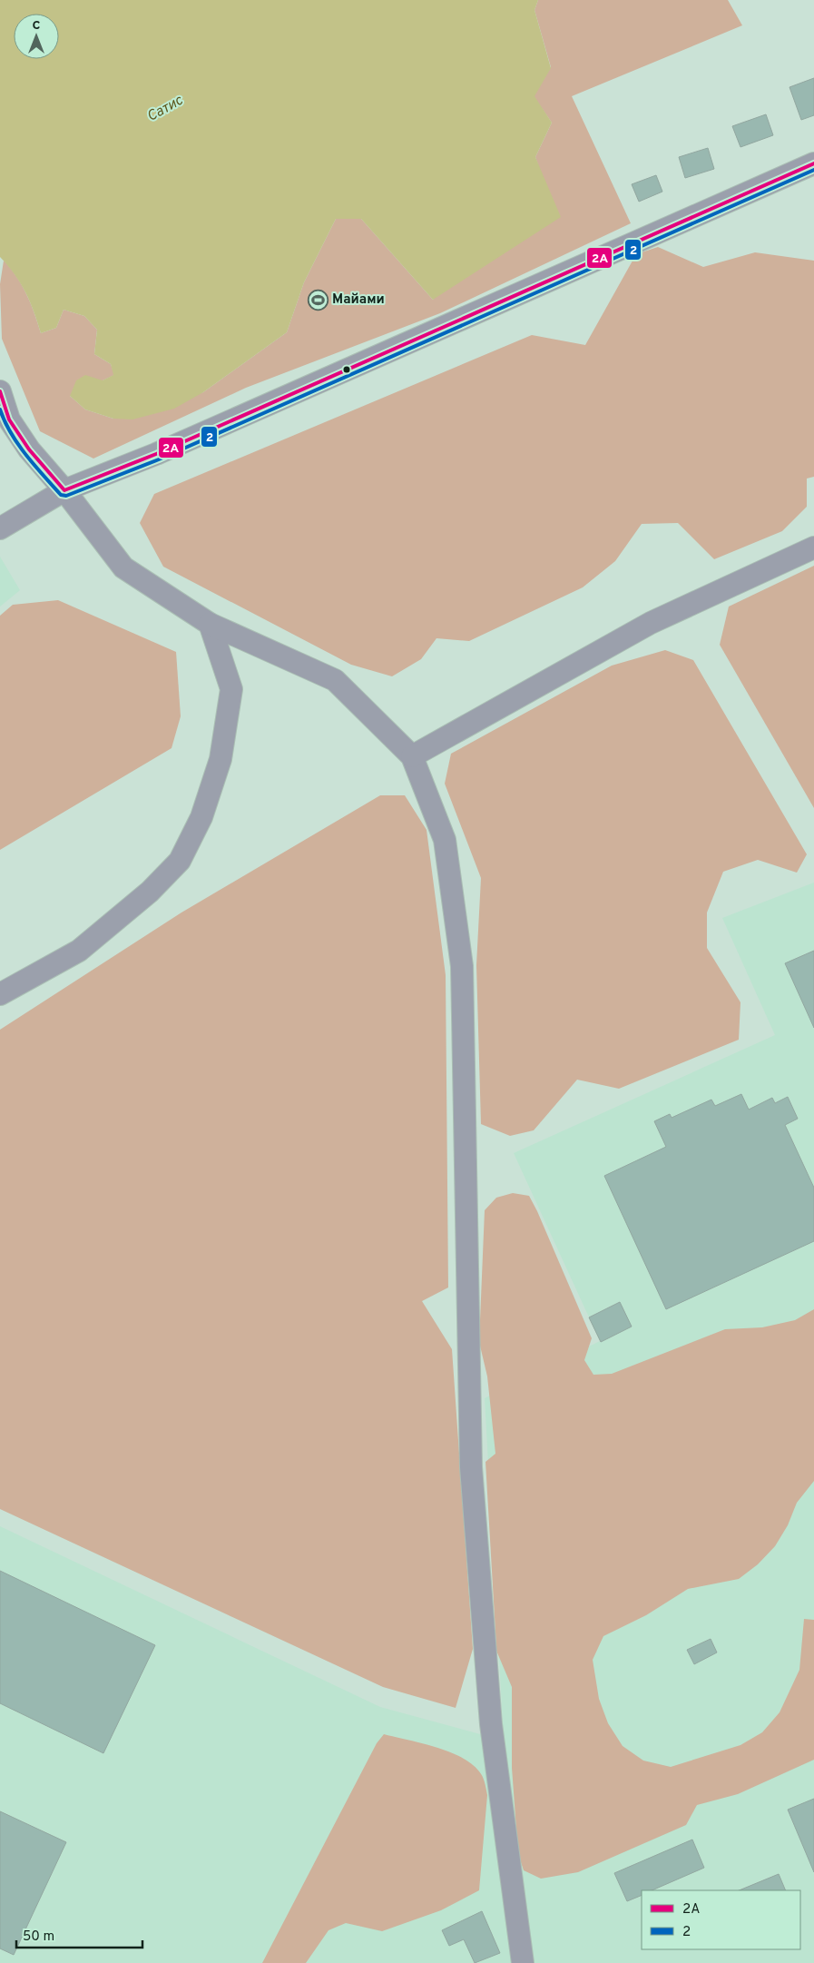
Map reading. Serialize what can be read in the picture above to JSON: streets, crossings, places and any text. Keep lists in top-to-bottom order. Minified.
{"water":["Сатис"],"places":{"sports":["Майами"]},"lines":["transit line 2А","transit line 2"],"legend":["2А","2"],"scale_bar":"50 m","north":"top"}
